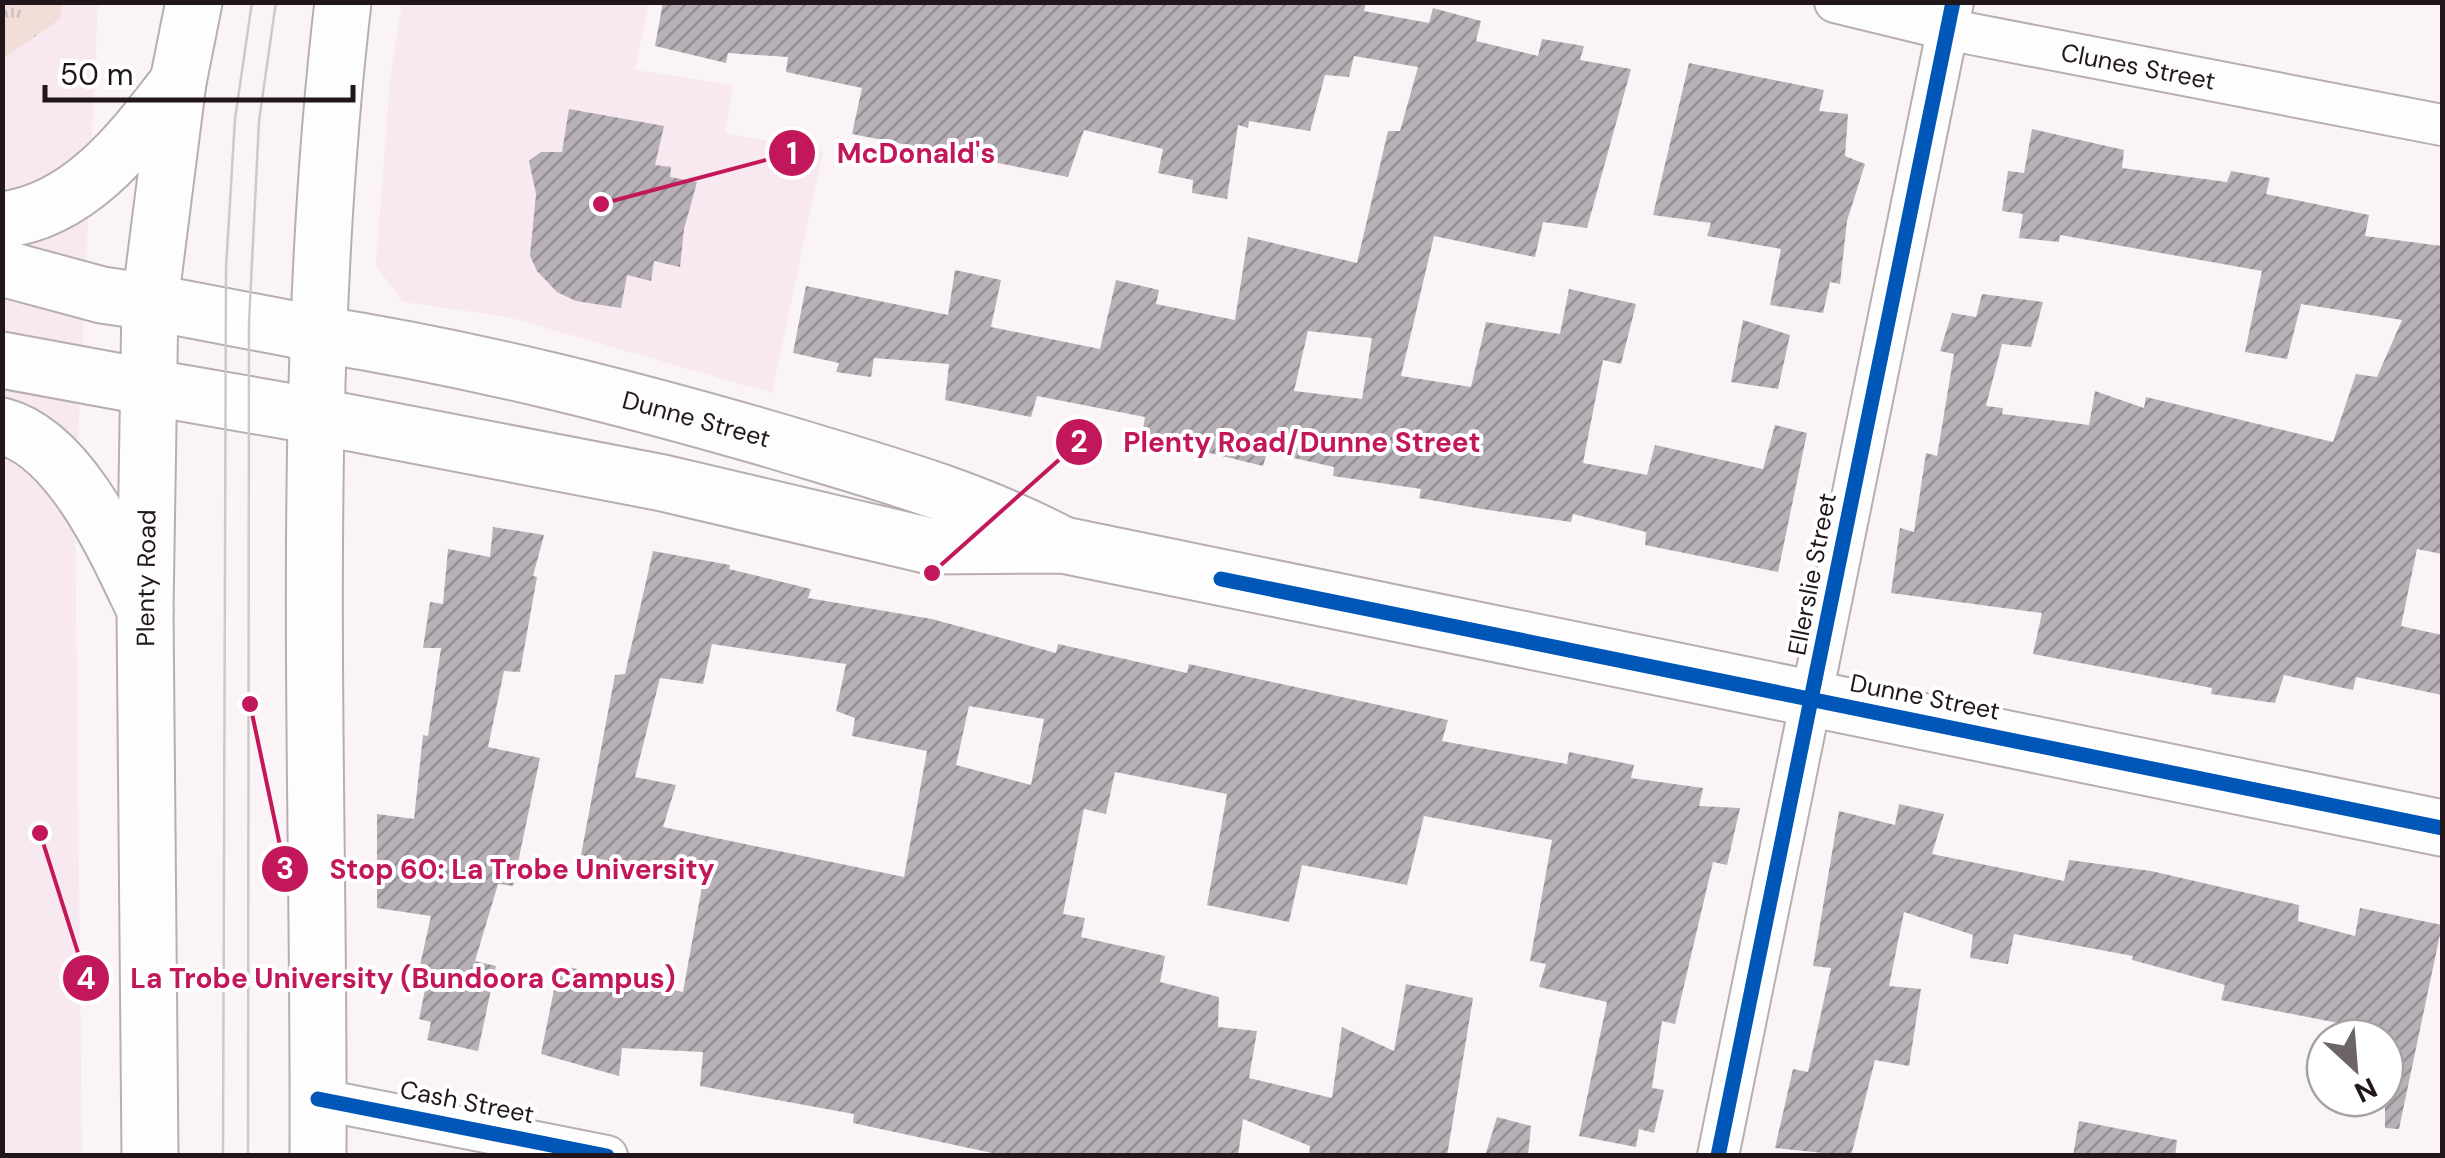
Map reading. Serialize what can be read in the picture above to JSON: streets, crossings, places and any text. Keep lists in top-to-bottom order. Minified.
{"streets":{"main road":["Dunne Street","Plenty Road"],"street":["Clunes Street","Ellerslie Street","Cash Street"]},"crossings":[["Clunes Street","Ellerslie Street"],["Dunne Street","Ellerslie Street"],["Dunne Street","Plenty Road"]],"places":["McDonald's","Plenty Road/Dunne Street","Stop 60: La Trobe University","La Trobe University (Bundoora Campus)"],"scale_bar":"50 m","north":"bottom right"}
